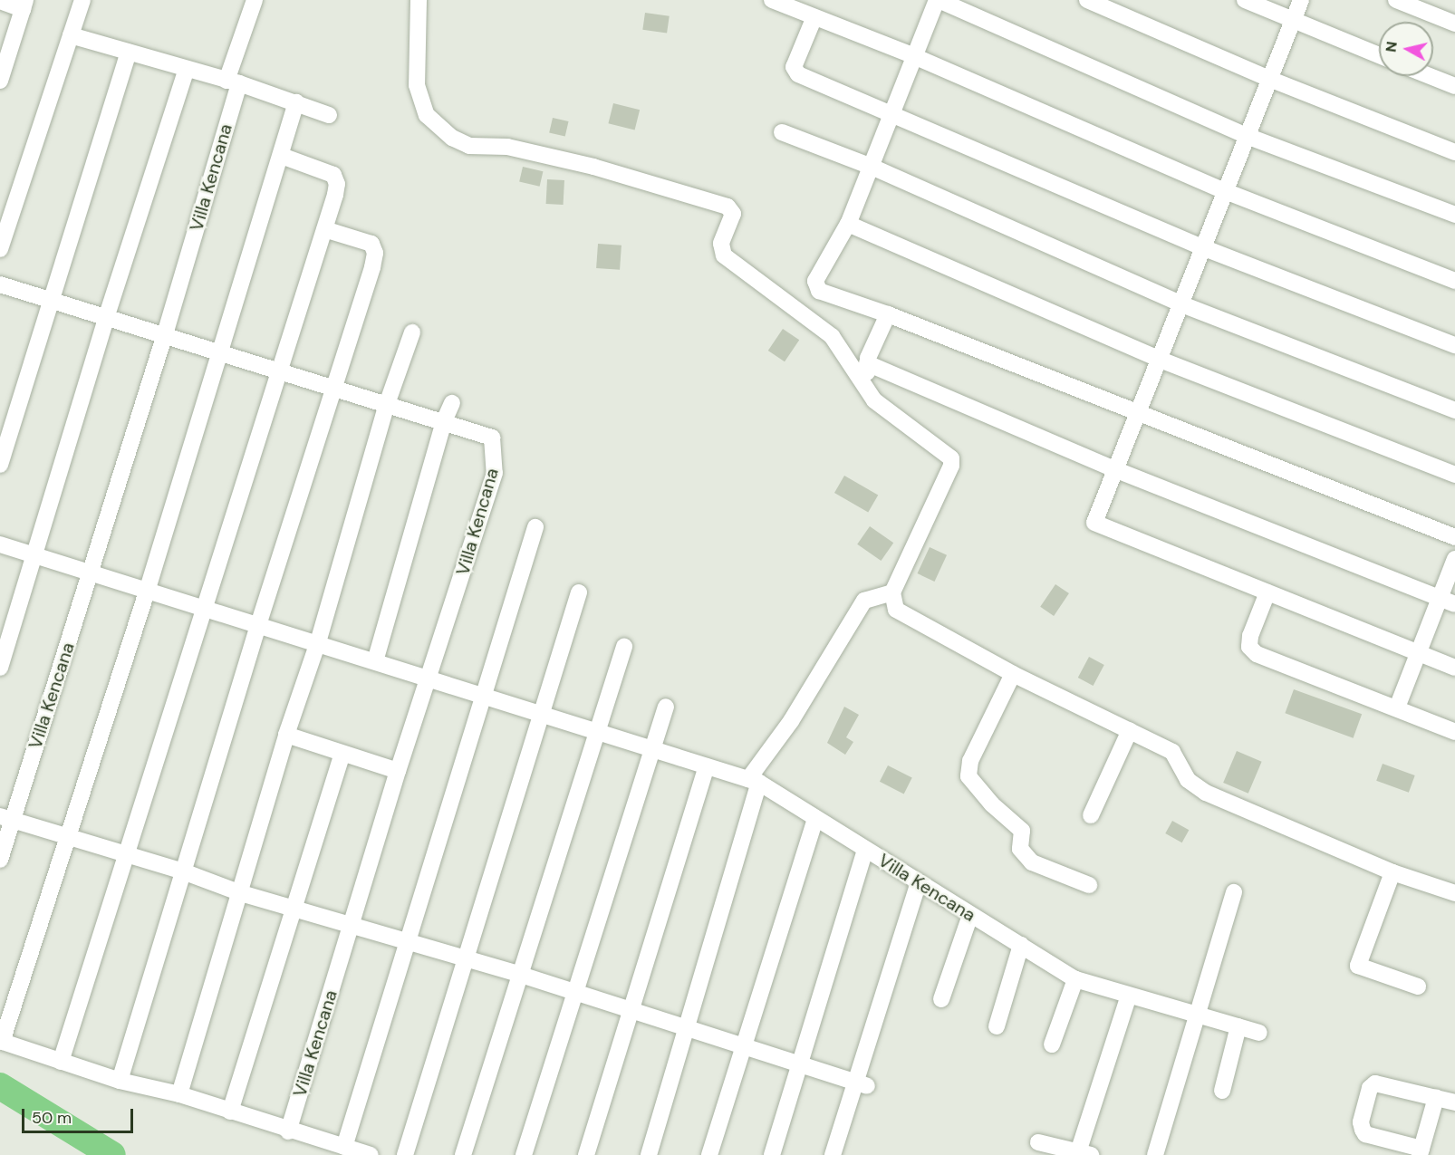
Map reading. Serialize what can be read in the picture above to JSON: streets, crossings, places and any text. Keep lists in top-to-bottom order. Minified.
{"streets":{"street":["Villa Kencana"]},"scale_bar":"50 m","north":"left"}
